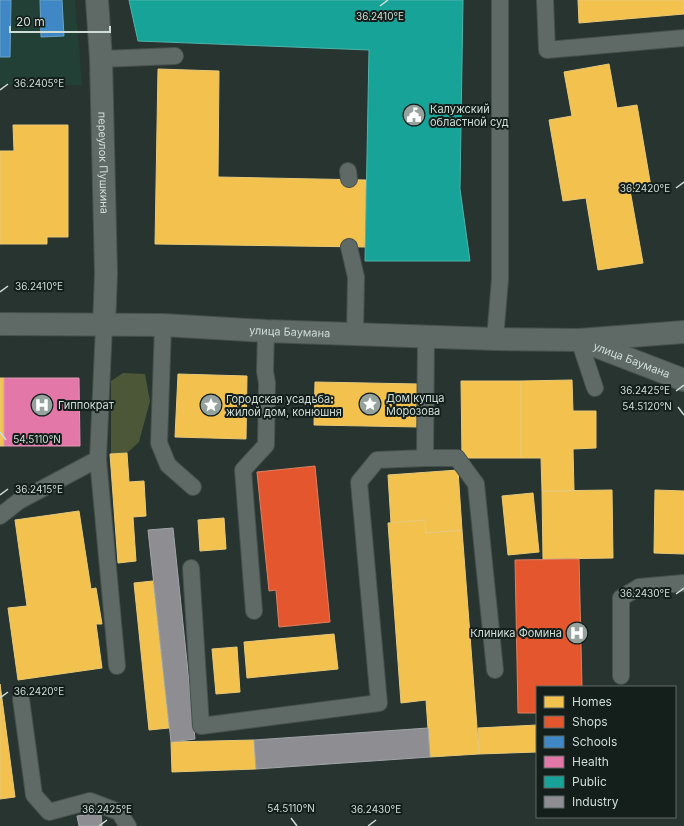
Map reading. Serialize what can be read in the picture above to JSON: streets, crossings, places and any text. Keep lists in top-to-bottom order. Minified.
{"streets":{"street":["переулок Пушкина","улица Баумана"]},"crossings":[["переулок Пушкина","улица Баумана"]],"places":{"public building":["Калужский областной суд"],"place":["Дом купца Морозова","Городская усадьба: жилой дом, конюшня"],"hospital":["Гиппократ","Клиника Фомина"]},"legend":["Homes","Shops","Schools","Health","Public","Industry"],"scale_bar":"20 m","coordinates":["36.2410°E","36.2405°E","36.2420°E","36.2425°E","54.5120°N","54.5110°N","36.2415°E","36.2430°E"]}
